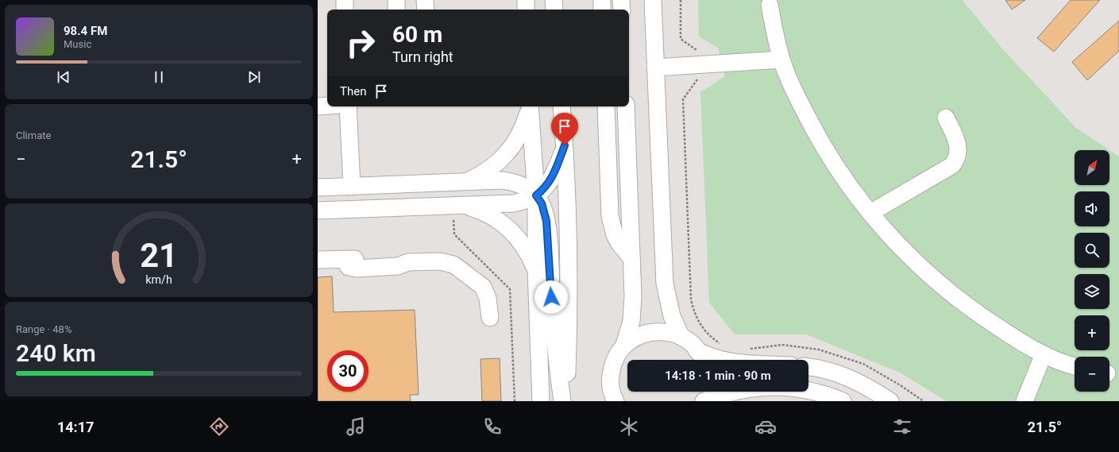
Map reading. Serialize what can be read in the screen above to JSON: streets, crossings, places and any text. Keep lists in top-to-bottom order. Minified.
{"north":"top right","page":{"turn":["60 m","Turn right"],"song":["98.4 FM","Music"],"then":"Then","tile":["Climate",["Range · 48%","240 km"]],"heat":["−","21.5°","+"],"map_buttons":["+","−"],"limit":"30","trip":"14:18 · 1 min · 90 m","tabs":["14:17","21.5°"],"gauge":["21","km/h"]}}
